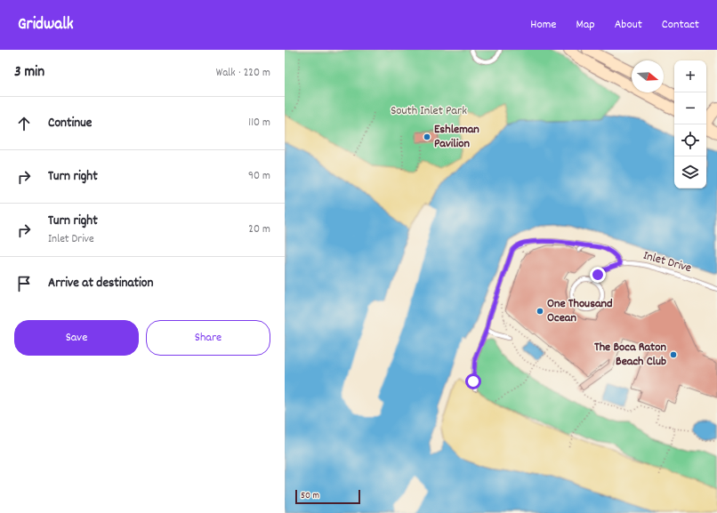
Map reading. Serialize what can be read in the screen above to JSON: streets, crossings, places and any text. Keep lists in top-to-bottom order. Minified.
{"streets":{"lane":["Inlet Drive"]},"parks":["South Inlet Park"],"places":["Eshleman Pavilion","One Thousand Ocean","The Boca Raton Beach Club"],"scale_bar":"50 m","north":"right","page":{"header":"Gridwalk","nav":["Home","Map","About","Contact"],"heading":["3 min","Walk · 220 m"],"map_buttons":["+","−"],"list":[["Continue","110 m"],["Turn right","90 m"],["Turn right","Inlet Drive","20 m"],"Arrive at destination"],"buttons":["Save","Share"],"scale":"50 m"}}
